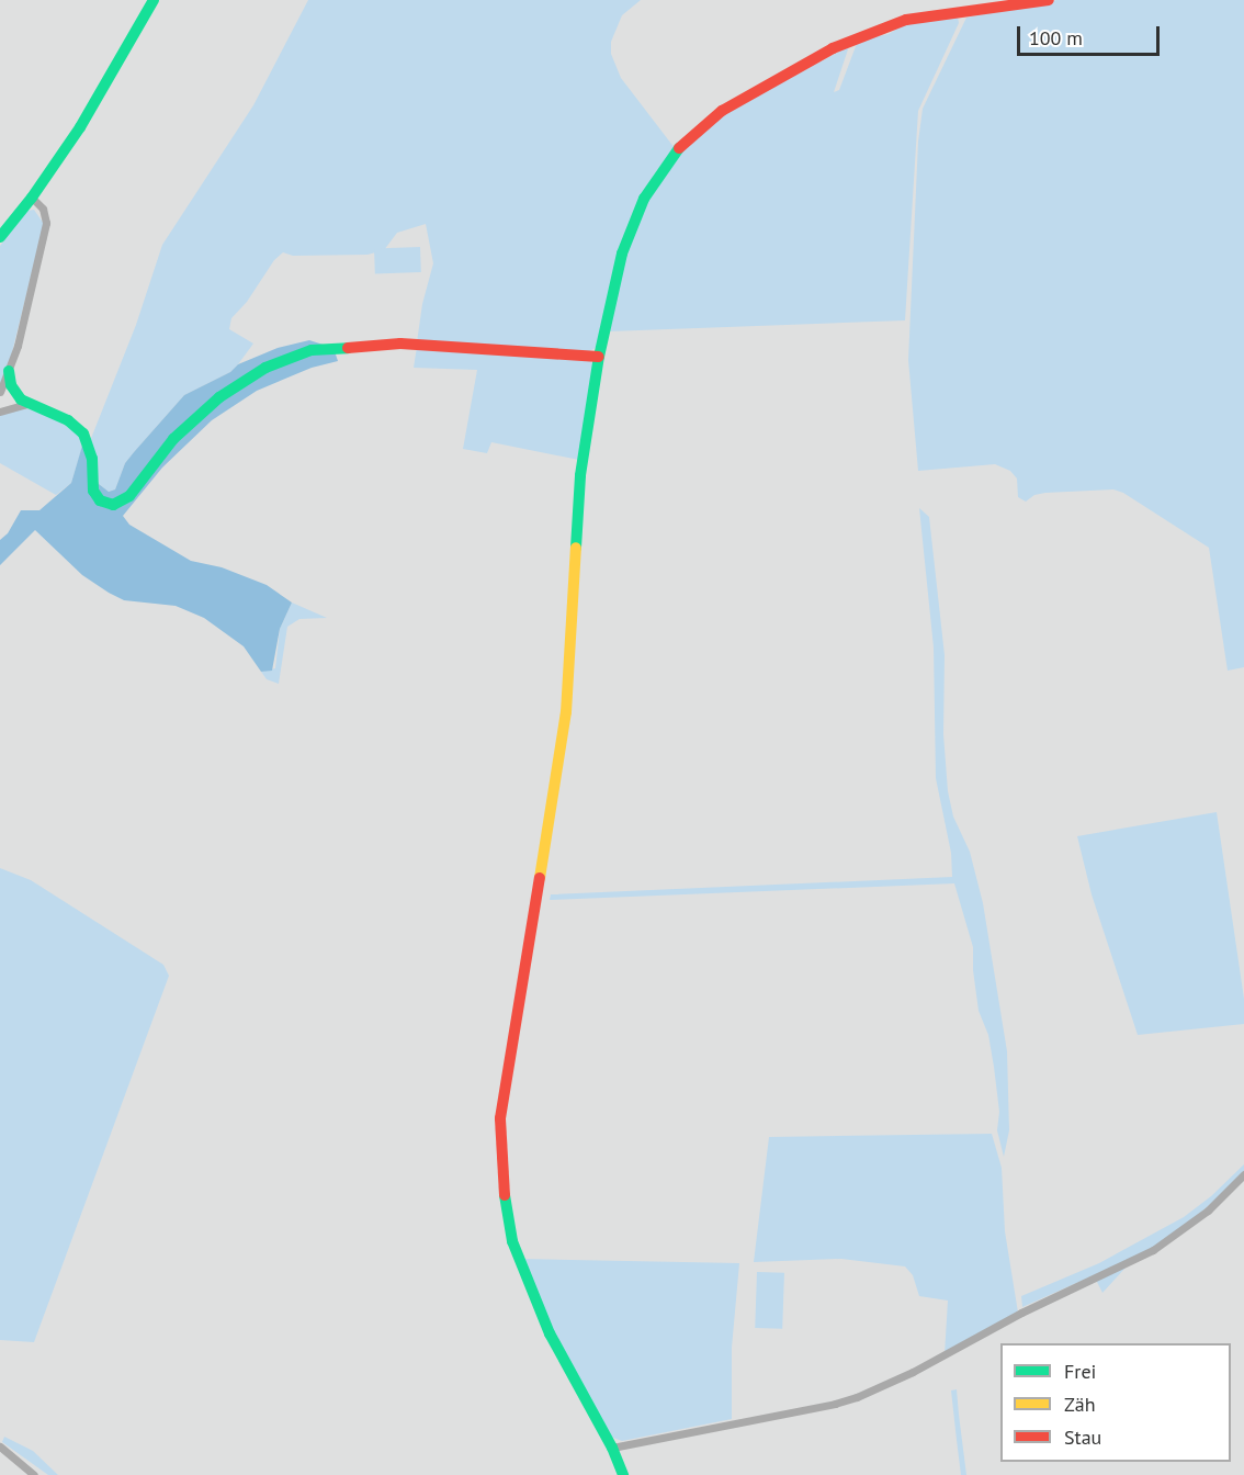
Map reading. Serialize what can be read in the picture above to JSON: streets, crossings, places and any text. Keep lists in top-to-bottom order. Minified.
{"legend":["Frei","Zäh","Stau"],"scale_bar":"100 m"}
